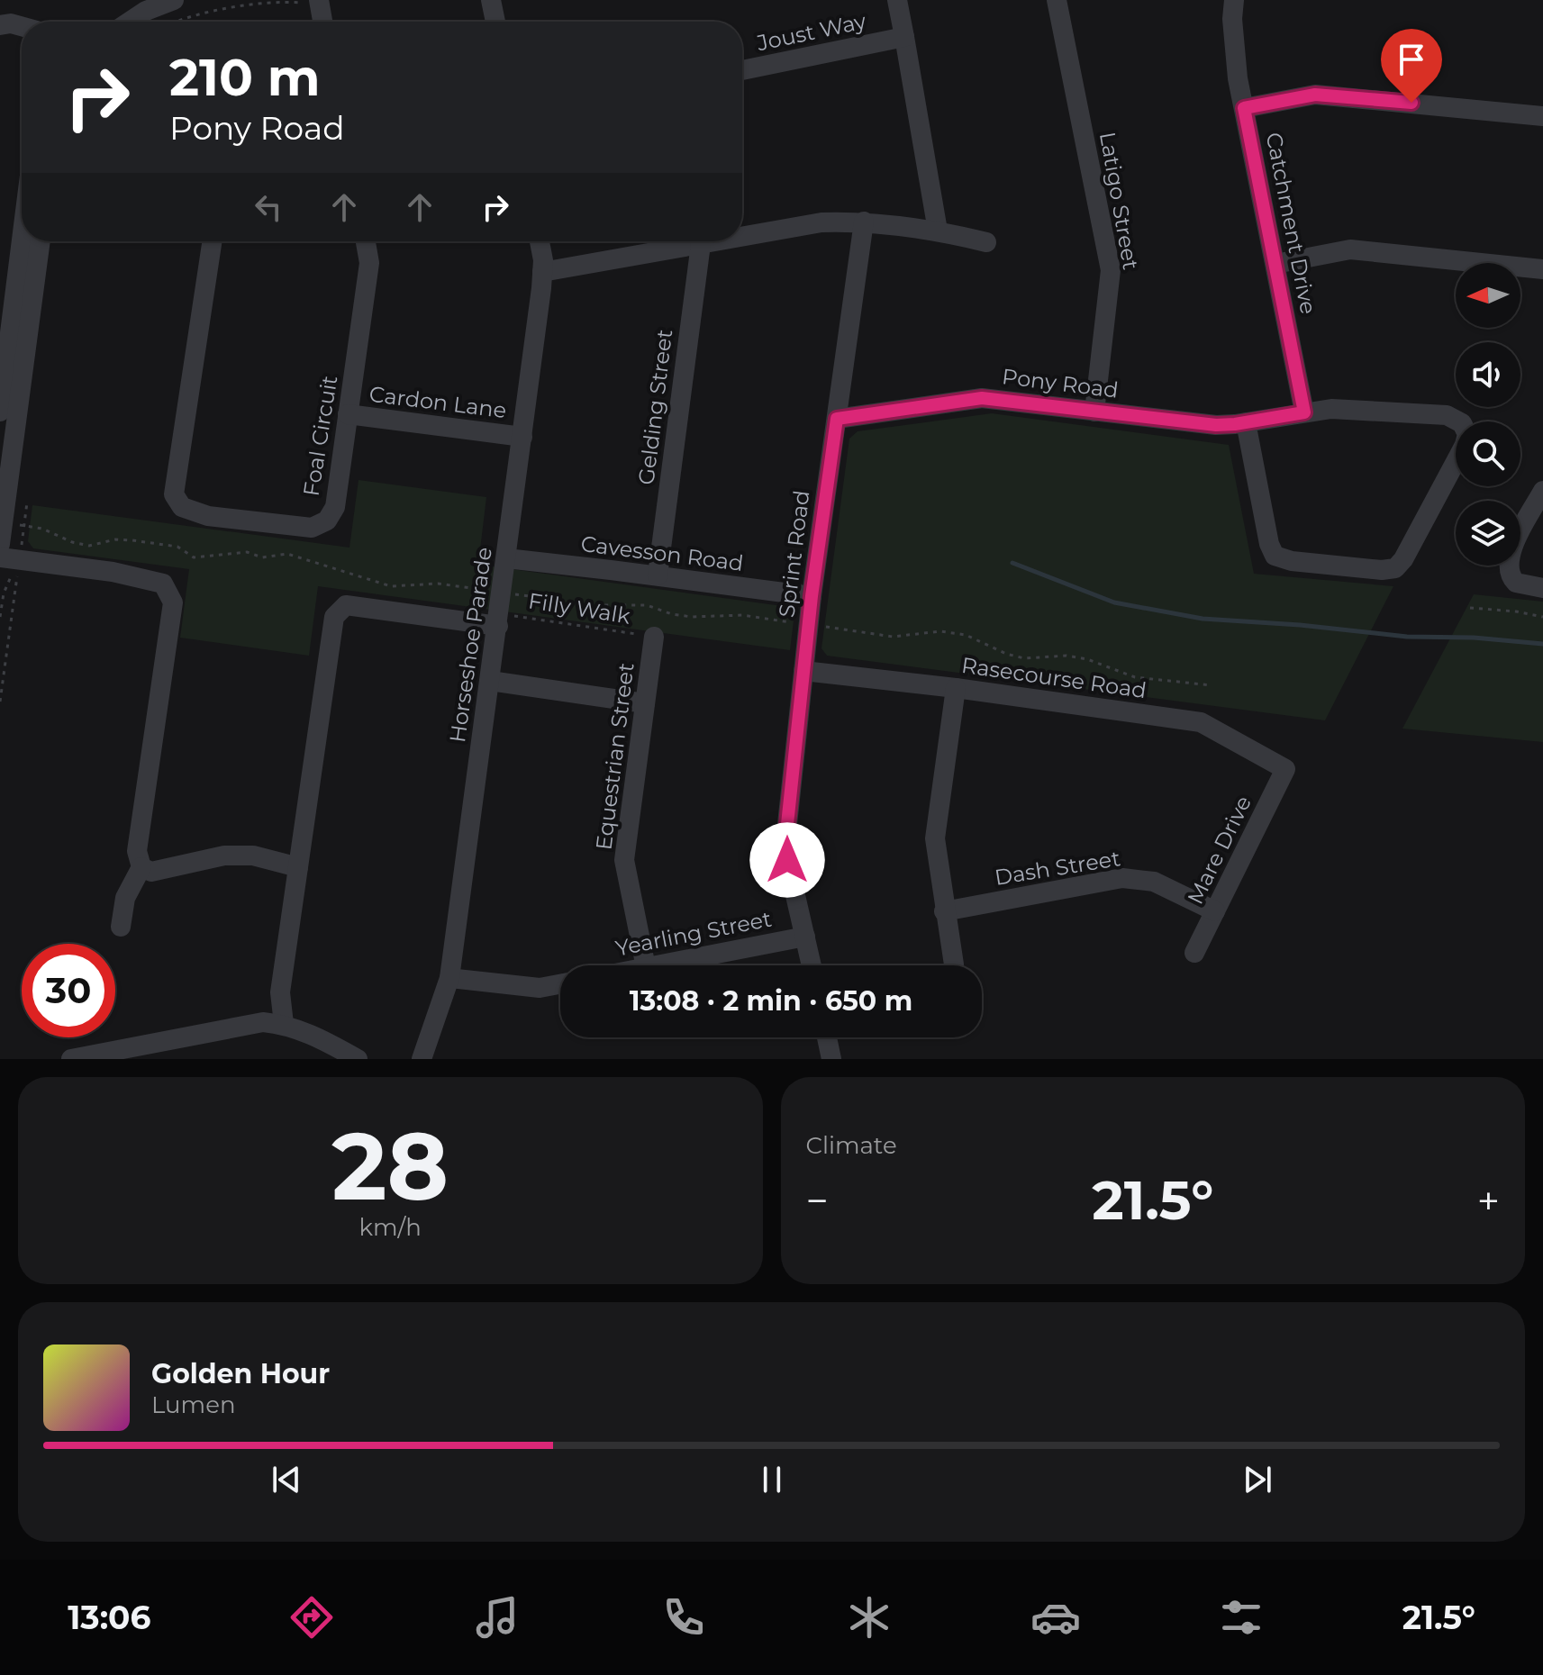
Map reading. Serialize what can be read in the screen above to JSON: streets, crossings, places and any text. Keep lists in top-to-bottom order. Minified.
{"streets":{"street":["Joust Way","Latigo Street","Catchment Drive","Pony Road","Cardon Lane","Gelding Street","Foal Circuit","Cavesson Road","Sprint Road","Horseshoe Parade","Rasecourse Road","Equestrian Street","Mare Drive","Dash Street","Yearling Street"],"path":["Filly Walk"]},"crossings":[["Latigo Street","Pony Road"],["Catchment Drive","Pony Road"],["Pony Road","Sprint Road"],["Cardon Lane","Foal Circuit"],["Cardon Lane","Horseshoe Parade"],["Gelding Street","Cavesson Road"],["Cavesson Road","Sprint Road"],["Cavesson Road","Horseshoe Parade"],["Sprint Road","Rasecourse Road"],["Sprint Road","Yearling Street"],["Filly Walk","Horseshoe Parade"],["Filly Walk","Equestrian Street"],["Rasecourse Road","Mare Drive"],["Mare Drive","Dash Street"]],"north":"left","page":{"turn":["210 m","Pony Road"],"limit":"30","trip":"13:08 · 2 min · 650 m","tile":[["28","km/h"],"Climate"],"heat":["−","21.5°","+"],"song":["Golden Hour","Lumen"],"tabs":["13:06","21.5°"]}}
